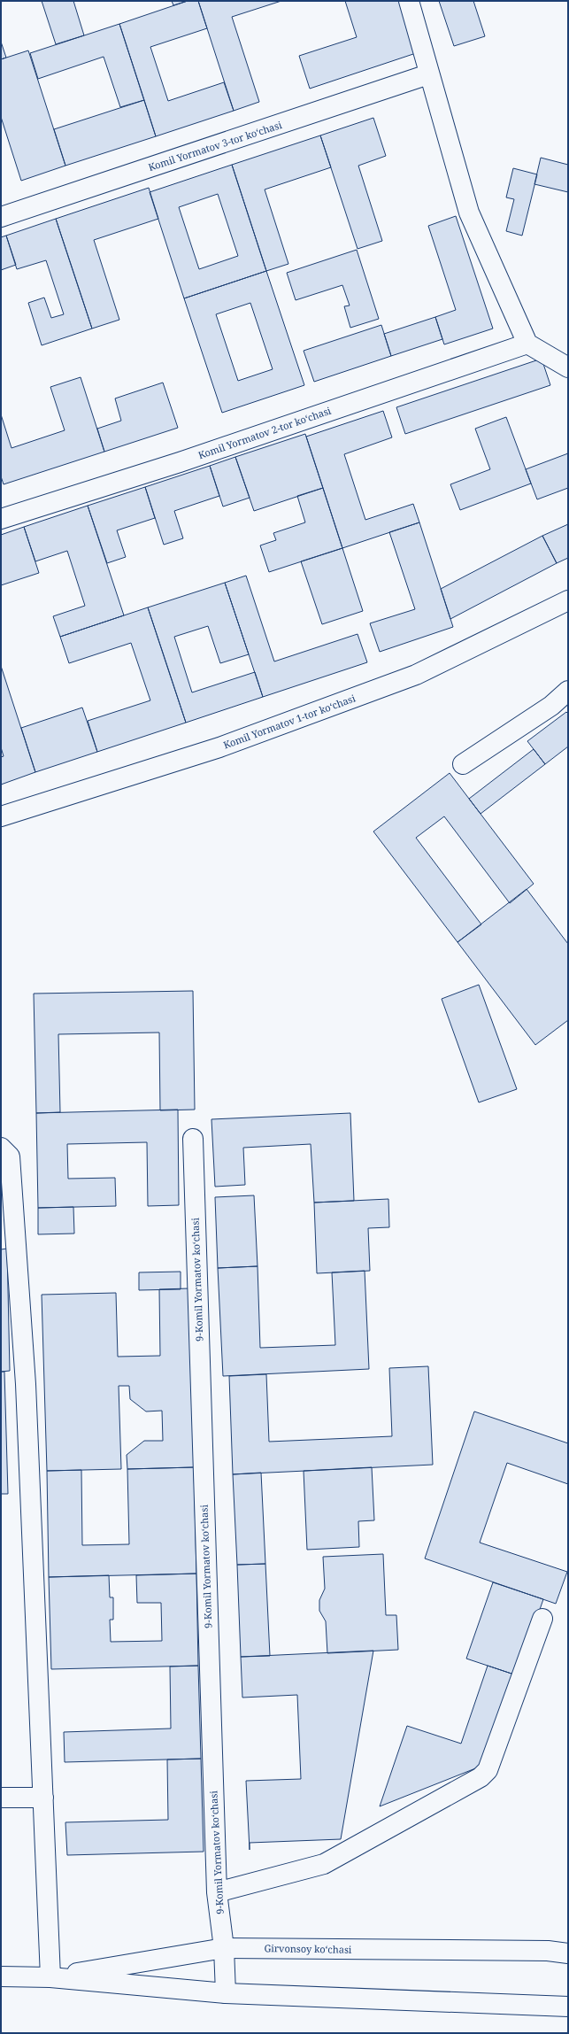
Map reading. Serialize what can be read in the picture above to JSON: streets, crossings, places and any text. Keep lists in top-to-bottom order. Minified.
{"streets":{"street":["Komil Yormatov 3-tor koʻchasi","Komil Yormatov 2-tor koʻchasi","Komil Yormatov 1-tor koʻchasi","9-Komil Yormatov koʻchasi","Girvonsoy koʻchasi"]},"crossings":[["9-Komil Yormatov koʻchasi","Girvonsoy koʻchasi"]]}
